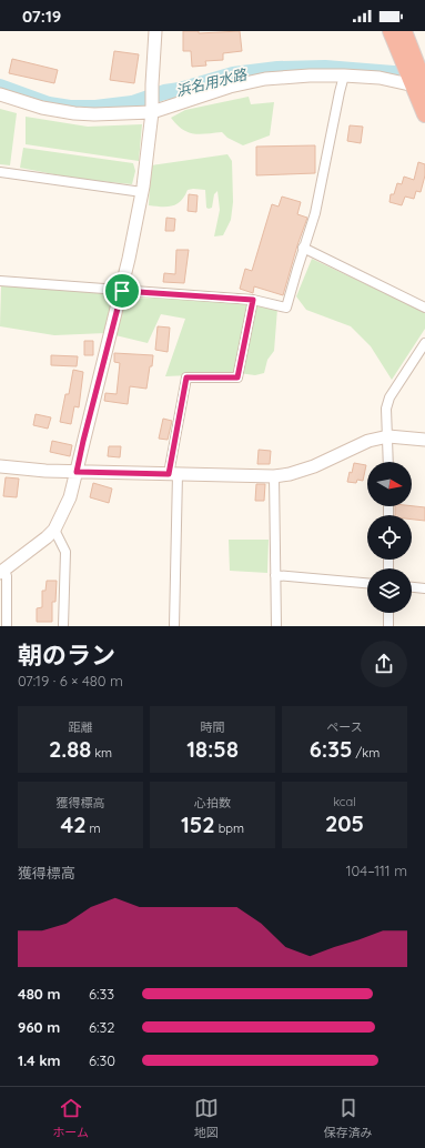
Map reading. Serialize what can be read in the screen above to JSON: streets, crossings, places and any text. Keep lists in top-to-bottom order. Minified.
{"water":["浜名用水路"],"north":"right","page":{"status":"07:19","heading":["朝のラン","07:19 · 6 × 480 m"],"stats":[["距離","2.88 km"],["時間","18:58"],["ペース","6:35 /km"],["獲得標高","42 m"],["心拍数","152 bpm"],["kcal","205"]],"chart":["獲得標高","104–111 m"],"list":[{"name":"480 m","note":"6:33"},{"name":"960 m","note":"6:32"},{"name":"1.4 km","note":"6:30"}],"tabs":["ホーム","地図","保存済み"]}}
